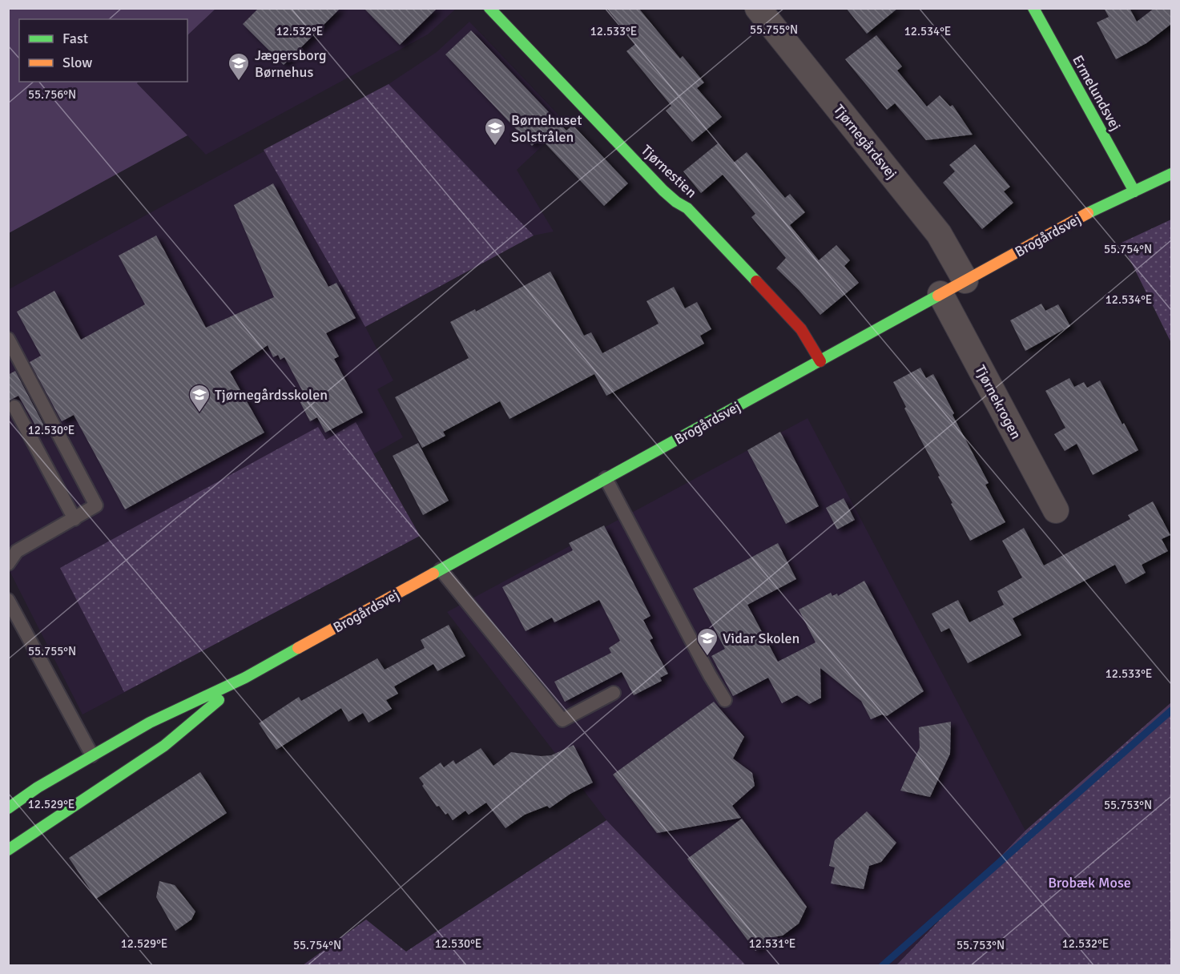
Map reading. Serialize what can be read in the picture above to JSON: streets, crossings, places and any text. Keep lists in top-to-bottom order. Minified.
{"streets":{"street":["Ermelundsvej","Tjørnegårdsvej","Tjørnestien","Brogårdsvej","Tjørnekrogen"]},"crossings":[["Ermelundsvej","Brogårdsvej"],["Tjørnegårdsvej","Brogårdsvej"],["Tjørnestien","Brogårdsvej"],["Brogårdsvej","Tjørnekrogen"]],"parks":["Brobæk Mose"],"places":{"school or university":["Jægersborg Børnehus","Børnehuset Solstrålen","Tjørnegårdsskolen","Vidar Skolen"]},"legend":["Fast","Slow"],"coordinates":["55.755°N","12.533°E","12.532°E","12.534°E","55.756°N","55.754°N","12.530°E","12.529°E","55.753°N","12.531°E"]}
